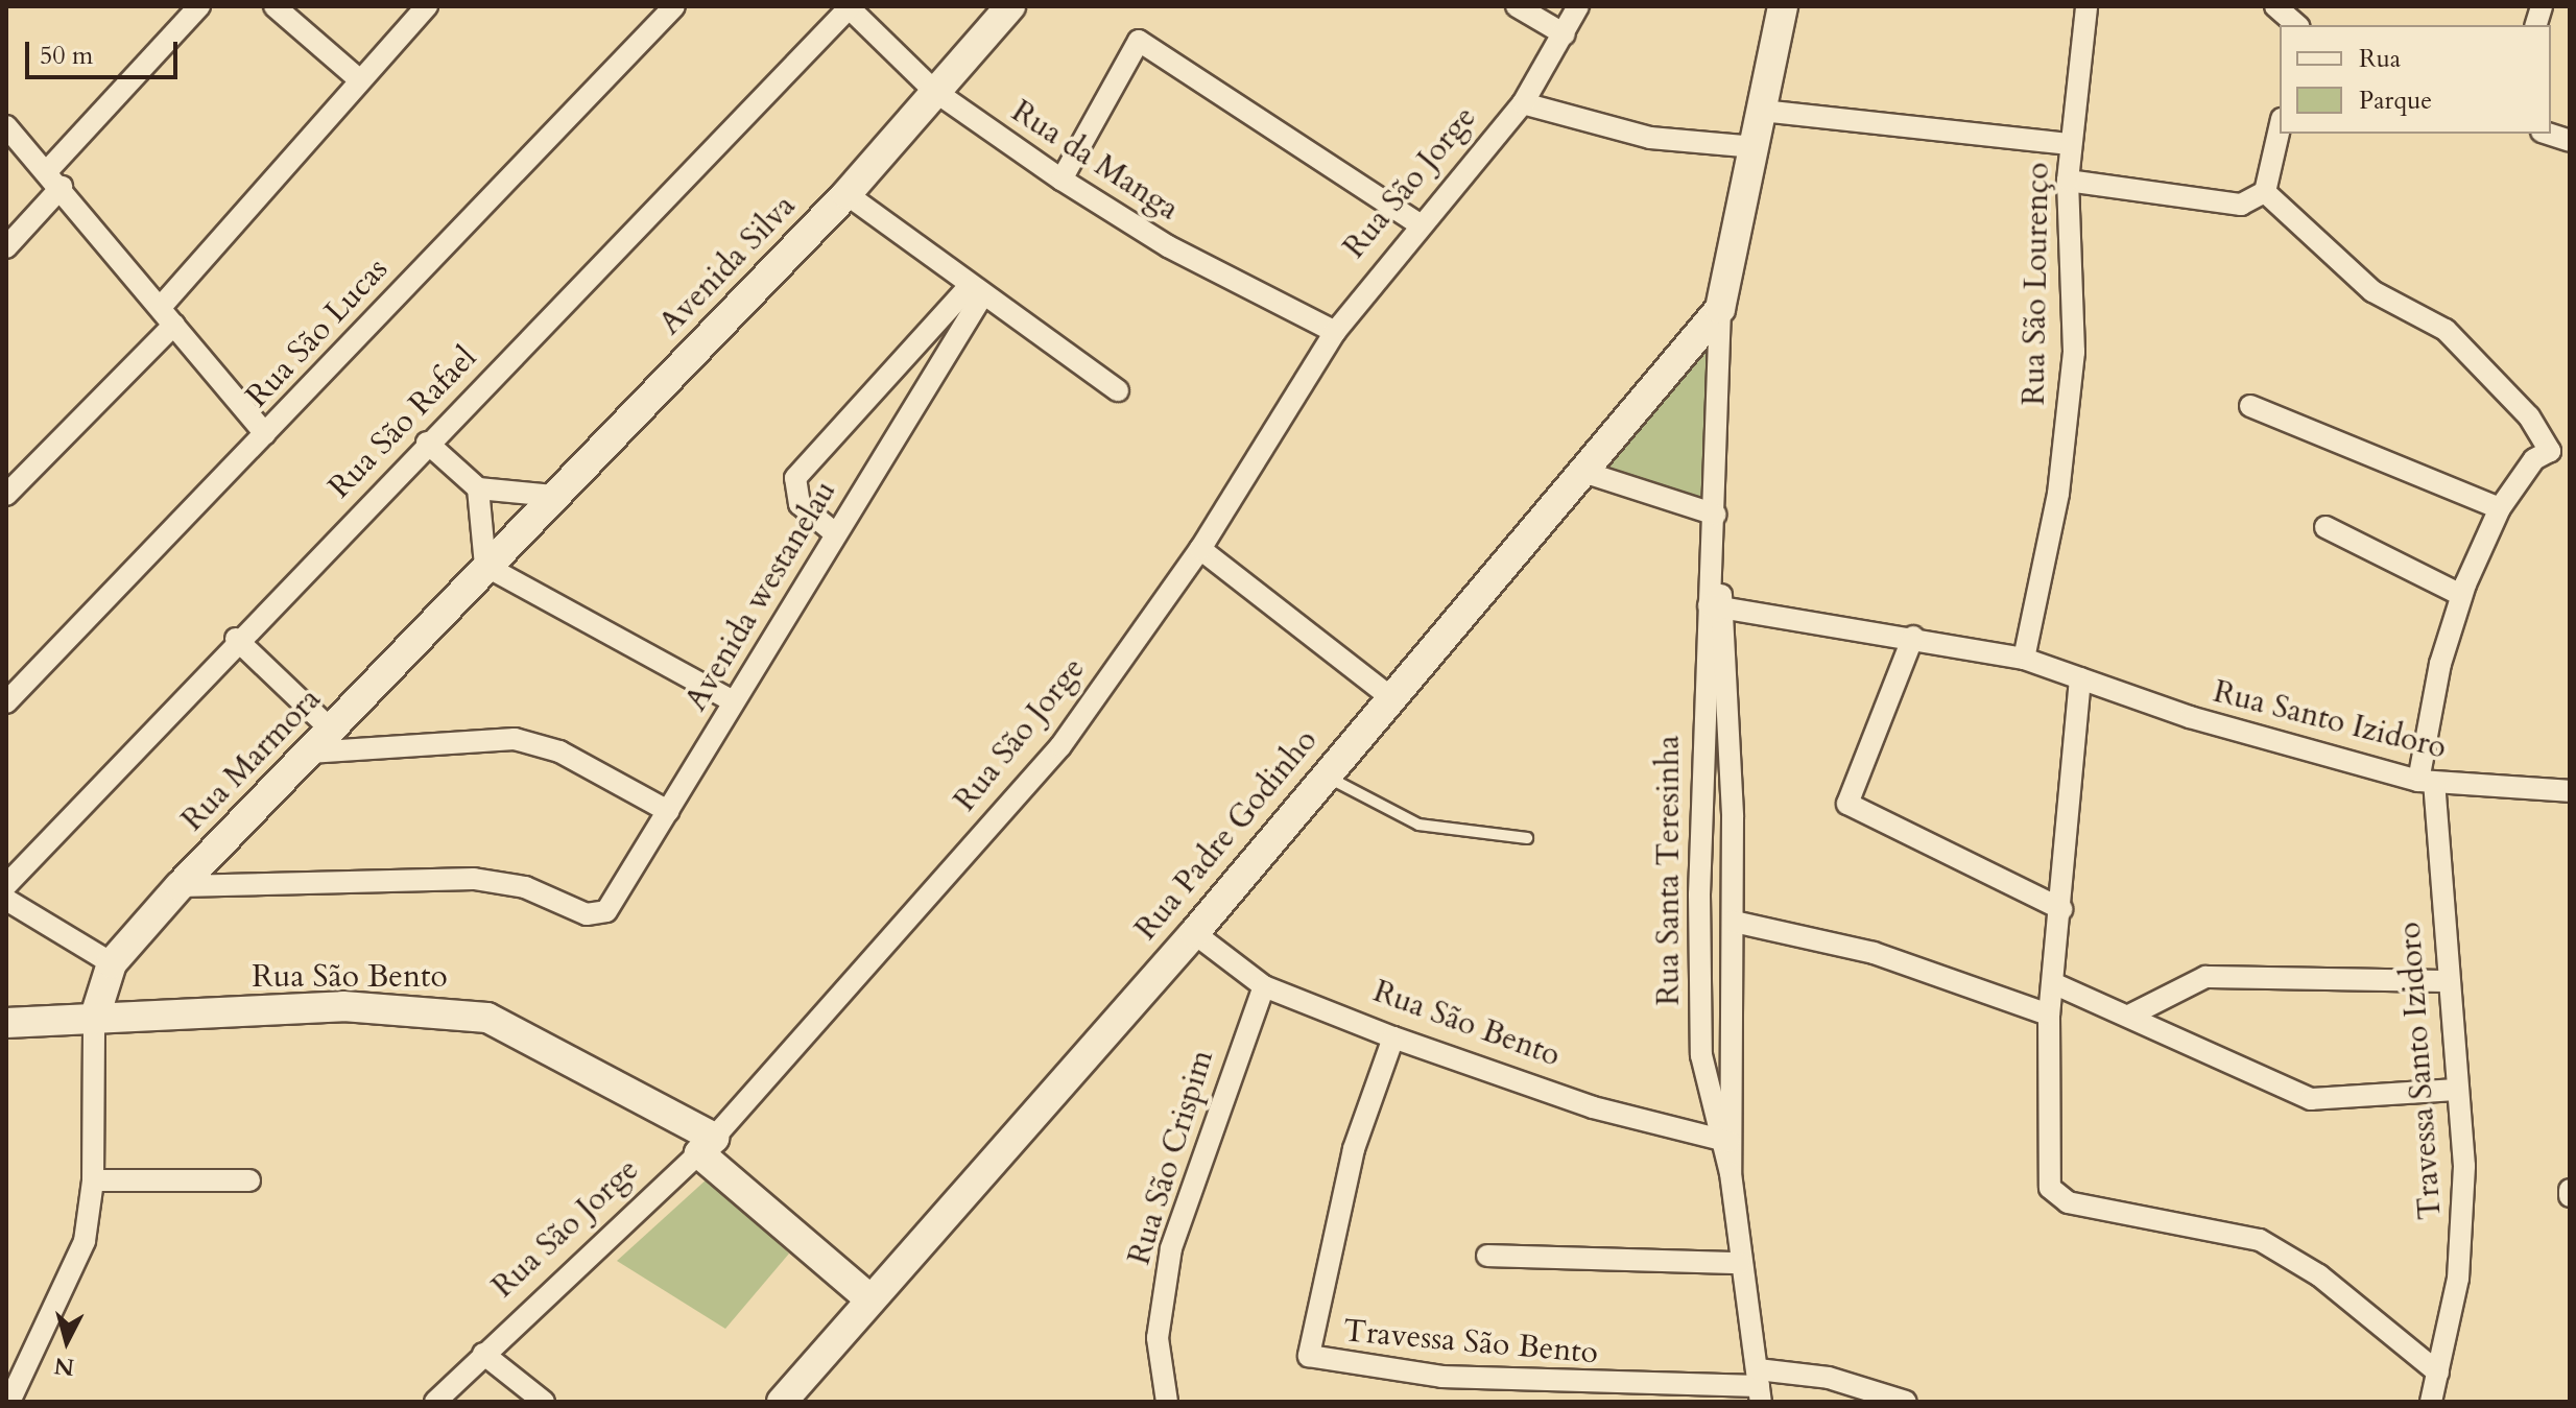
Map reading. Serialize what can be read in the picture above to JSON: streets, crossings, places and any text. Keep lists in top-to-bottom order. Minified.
{"streets":{"street":["Rua da Manga","Rua São Jorge","Avenida Silva","Rua São Lourenço","Rua São Lucas","Rua São Rafael","Avenida westanelau","Rua Santo Izidoro","Rua Marmora","Rua Padre Godinho","Rua Santa Teresinha","Rua São Bento","Travessa Santo Izidoro","Rua São Crispim","Travessa São Bento"]},"crossings":[["Rua da Manga","Rua São Jorge"],["Rua da Manga","Avenida Silva"],["Rua da Manga","Rua São Rafael"],["Rua São Jorge","Rua São Bento"],["Avenida Silva","Rua Marmora"],["Rua São Lourenço","Rua Santo Izidoro"],["Avenida westanelau","Rua Marmora"],["Rua Santo Izidoro","Rua Santa Teresinha"],["Rua Santo Izidoro","Travessa Santo Izidoro"],["Rua Marmora","Rua São Bento"],["Rua Padre Godinho","Rua Santa Teresinha"],["Rua Padre Godinho","Rua São Bento"],["Rua Santa Teresinha","Rua São Bento"],["Rua Santa Teresinha","Travessa São Bento"],["Rua São Bento","Rua São Crispim"],["Rua São Bento","Travessa São Bento"]],"legend":["Rua","Parque"],"scale_bar":"50 m","north":"bottom"}
